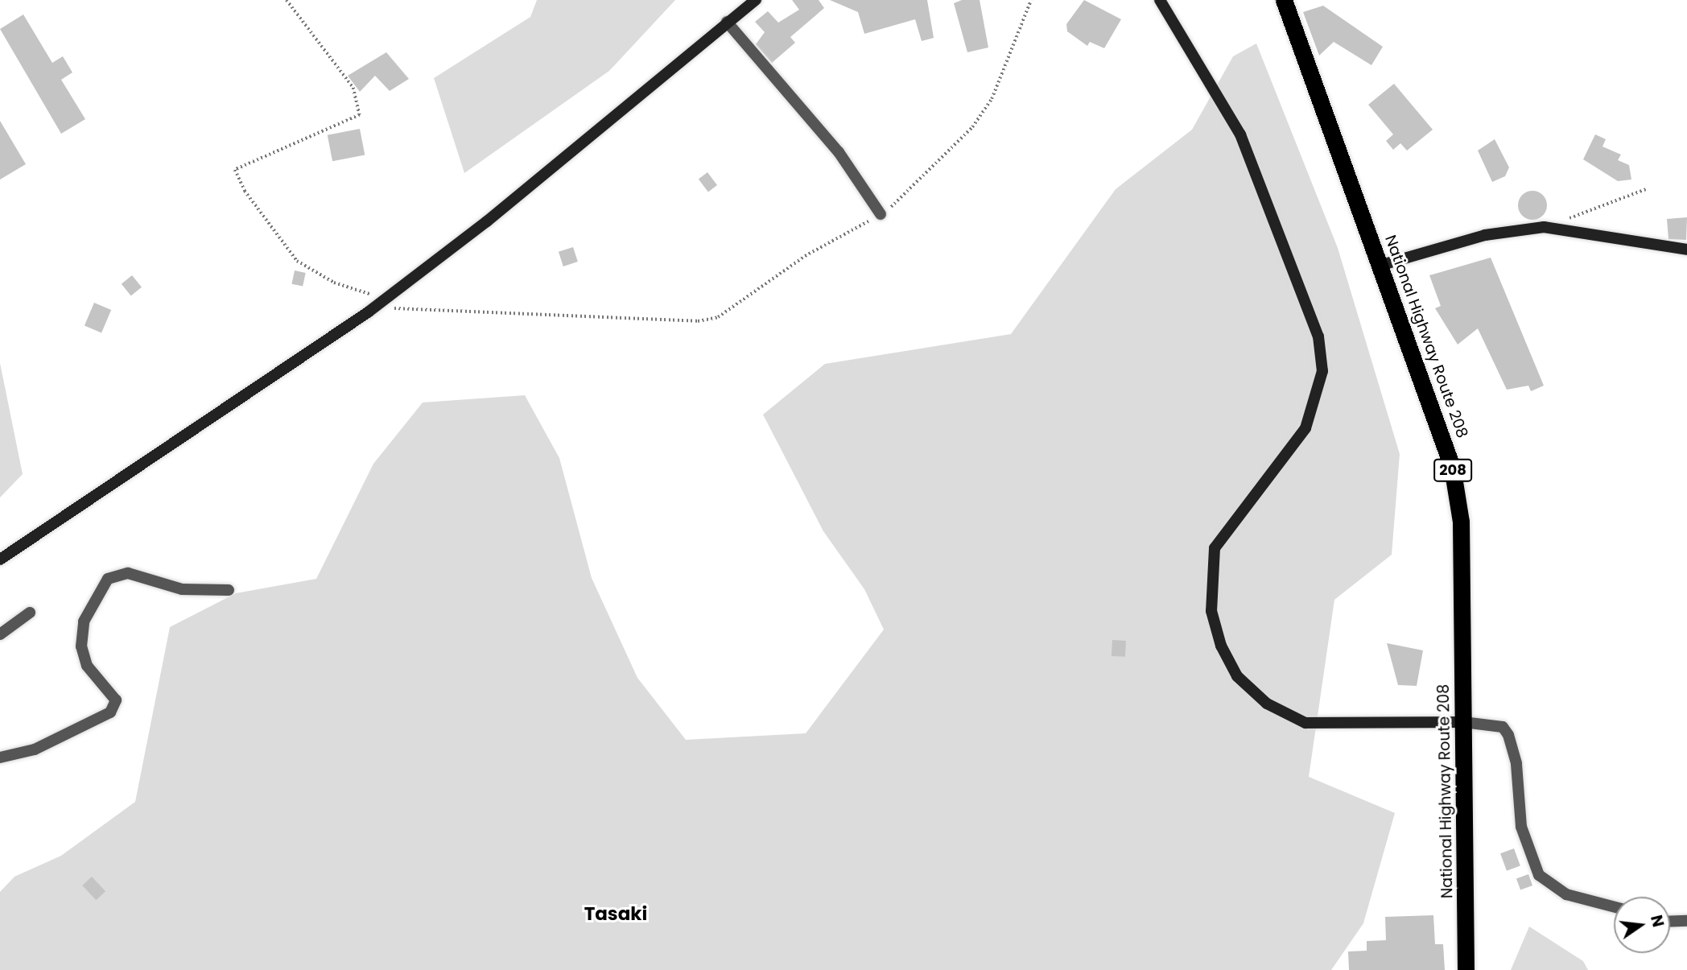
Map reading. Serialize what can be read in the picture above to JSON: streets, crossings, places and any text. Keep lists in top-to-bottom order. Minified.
{"streets":{"highway":["National Highway Route 208","208"]},"districts":["Tasaki"],"north":"right"}
